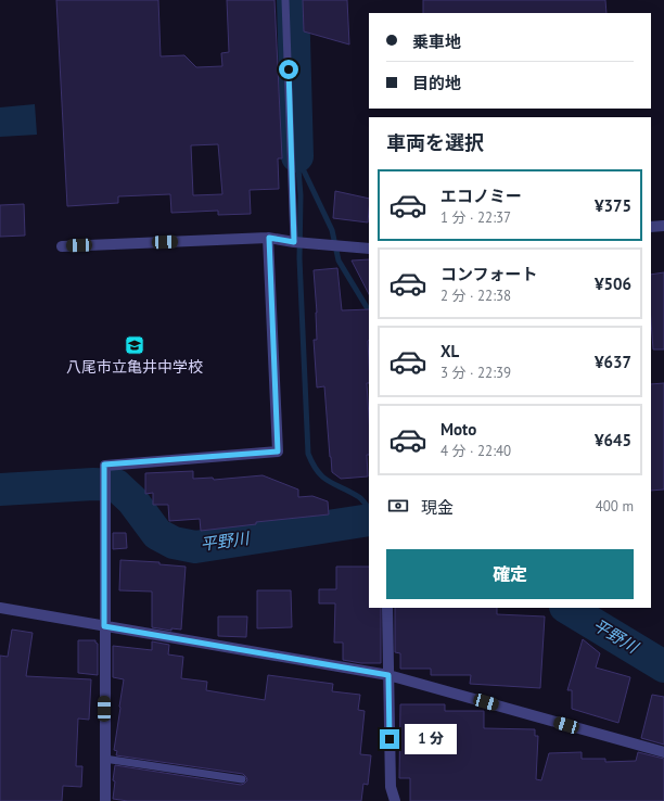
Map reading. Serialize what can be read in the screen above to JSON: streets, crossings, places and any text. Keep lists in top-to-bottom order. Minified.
{"water":["平野川"],"places":{"school or university":["八尾市立亀井中学校"]},"page":{"banner":["乗車地","目的地"],"heading":"車両を選択","list":[{"name":"エコノミー","note":"1 分 · 22:37","value":"¥375"},{"name":"コンフォート","note":"2 分 · 22:38","value":"¥506"},{"name":"XL","note":"3 分 · 22:39","value":"¥637"},{"name":"Moto","note":"4 分 · 22:40","value":"¥645"}],"pay":["現金","400 m"],"buttons":"確定","bubble":"1 分"}}
